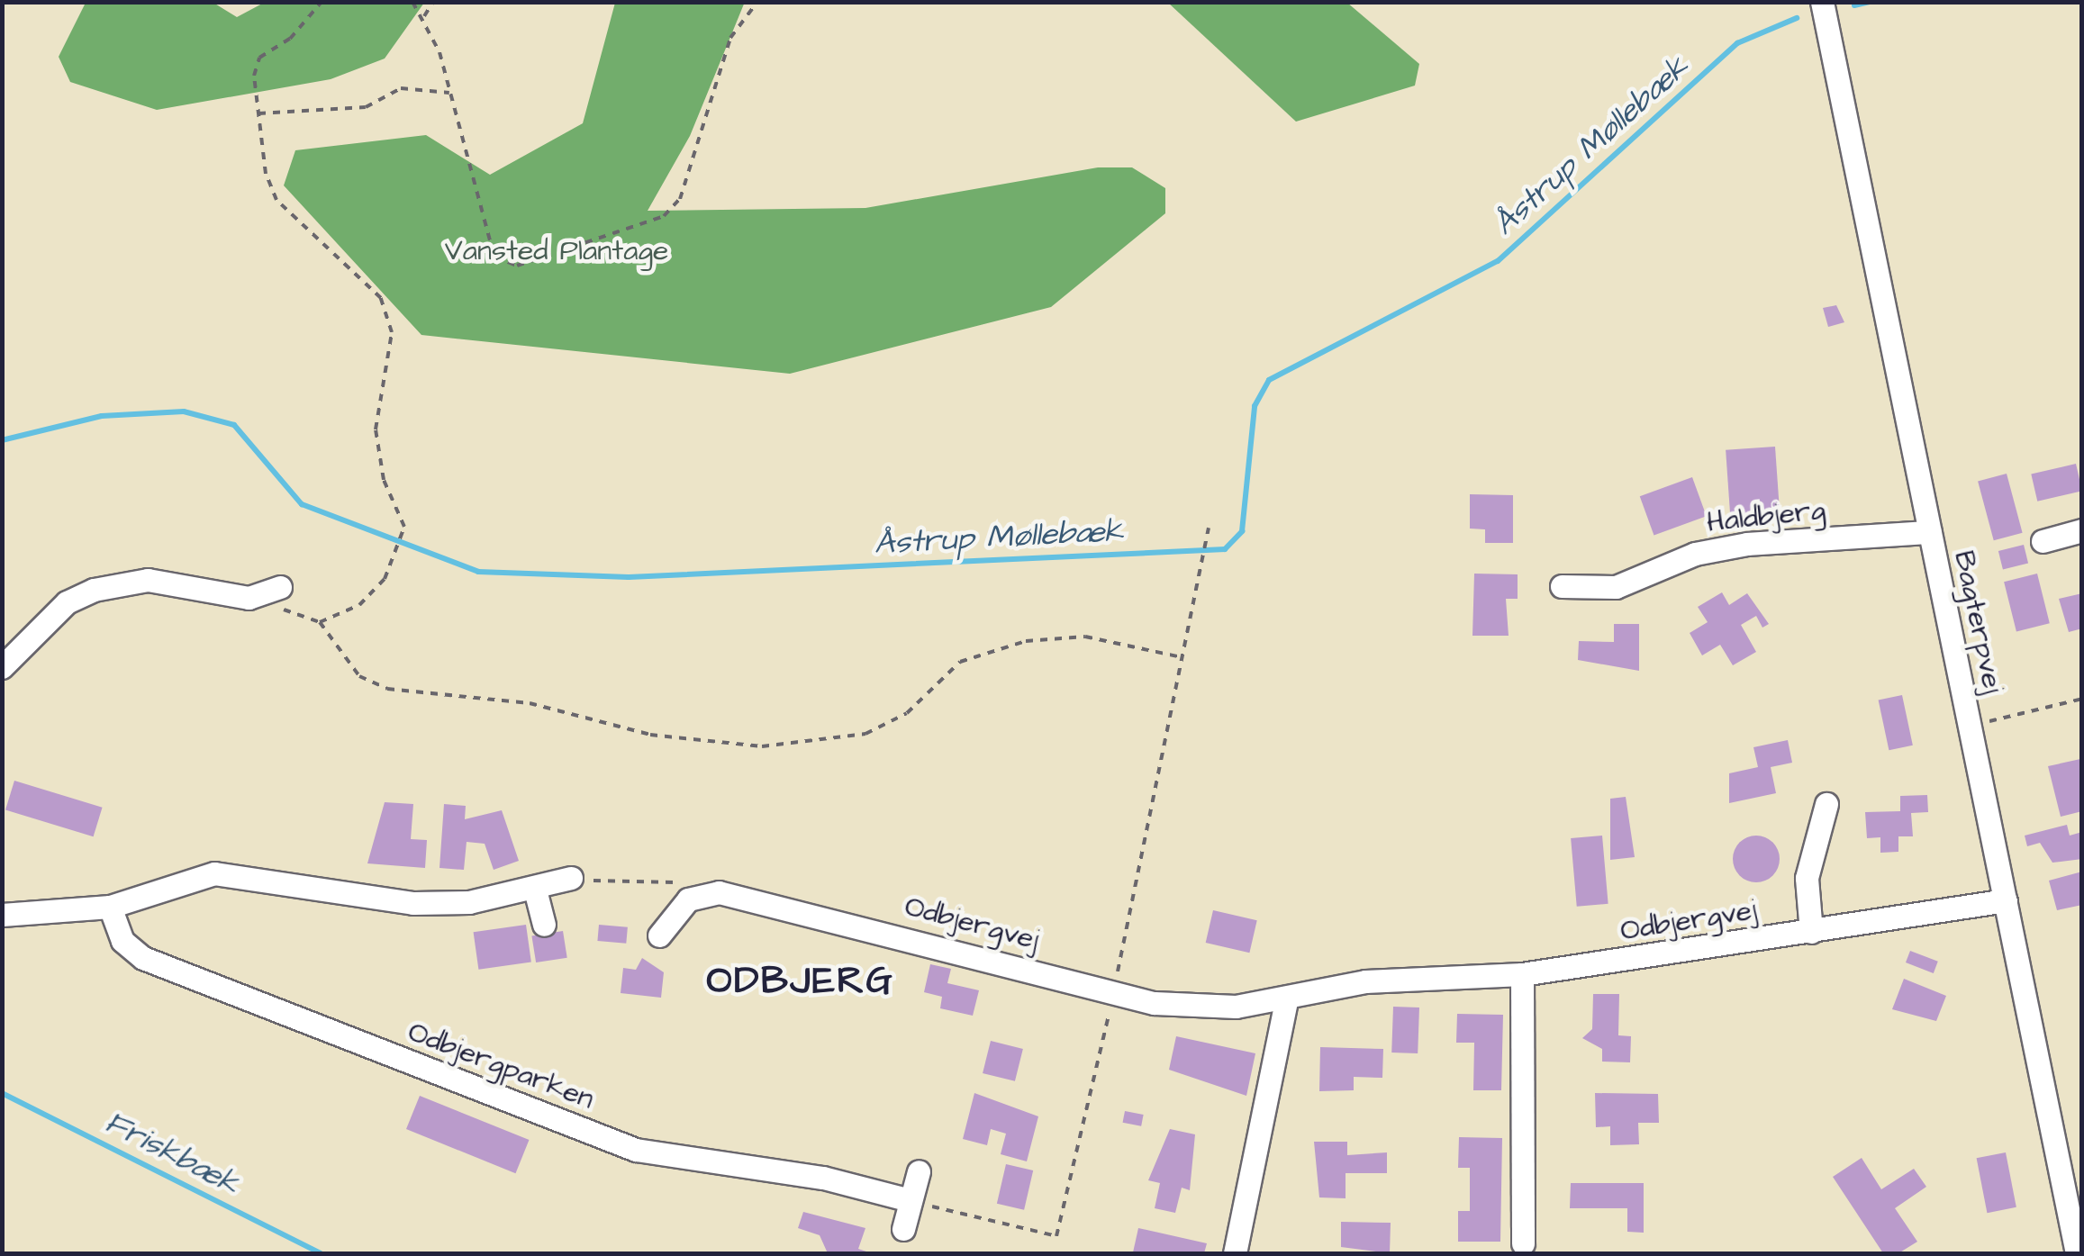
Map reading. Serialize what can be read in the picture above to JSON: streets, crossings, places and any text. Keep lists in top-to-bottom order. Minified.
{"streets":{"street":["Haldbjerg","Bagterpvej","Odbjergvej","Odbjergparken"]},"crossings":[["Haldbjerg","Bagterpvej"],["Bagterpvej","Odbjergvej"]],"districts":["ODBJERG"],"water":["Åstrup Møllebæk","Friskbæk"],"parks":["Vansted Plantage"]}
